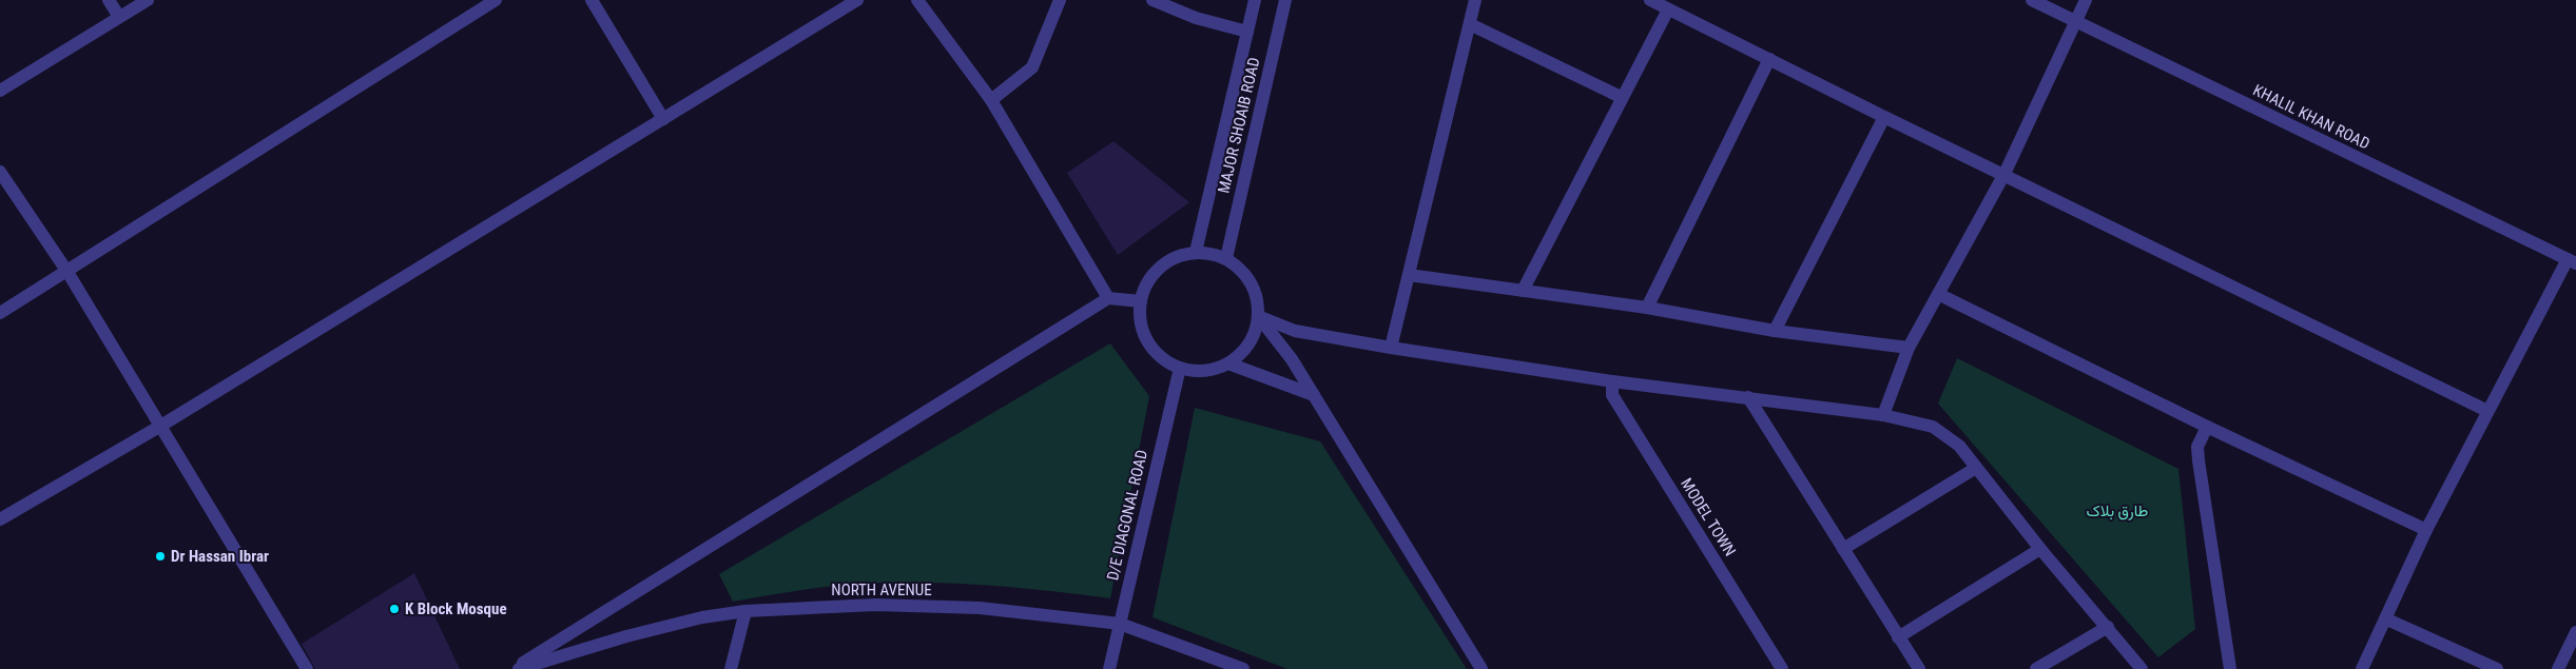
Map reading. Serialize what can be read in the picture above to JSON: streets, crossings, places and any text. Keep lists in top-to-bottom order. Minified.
{"streets":{"street":["KHALIL KHAN ROAD","MAJOR SHOAIB ROAD","D/E DIAGONAL ROAD","MODEL TOWN","NORTH AVENUE"]},"crossings":[["MAJOR SHOAIB ROAD","D/E DIAGONAL ROAD"],["D/E DIAGONAL ROAD","NORTH AVENUE"]],"parks":["طارق بلاک"],"places":["Dr Hassan Ibrar","K Block Mosque"]}
